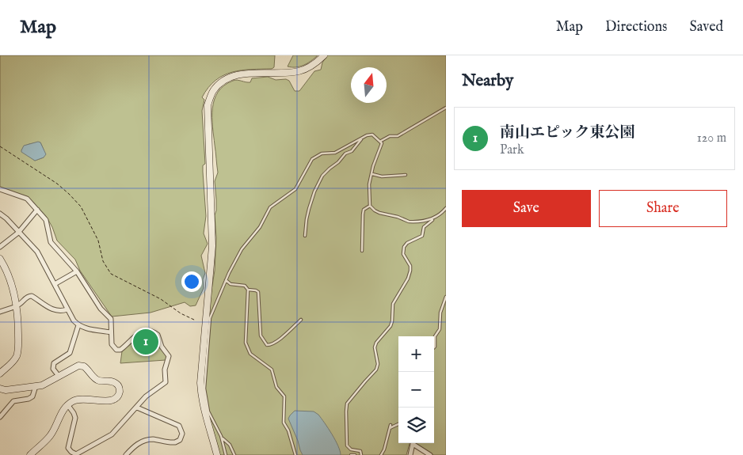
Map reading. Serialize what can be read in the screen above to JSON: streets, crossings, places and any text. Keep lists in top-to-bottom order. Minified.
{"north":"top","page":{"header":"Map","nav":["Map","Directions","Saved"],"heading":"Nearby","list":[{"mark":"1","name":"南山エピック東公園","note":"Park","value":"120 m"}],"buttons":["Save","Share"],"pins":"1","map_buttons":["+","−"]}}
